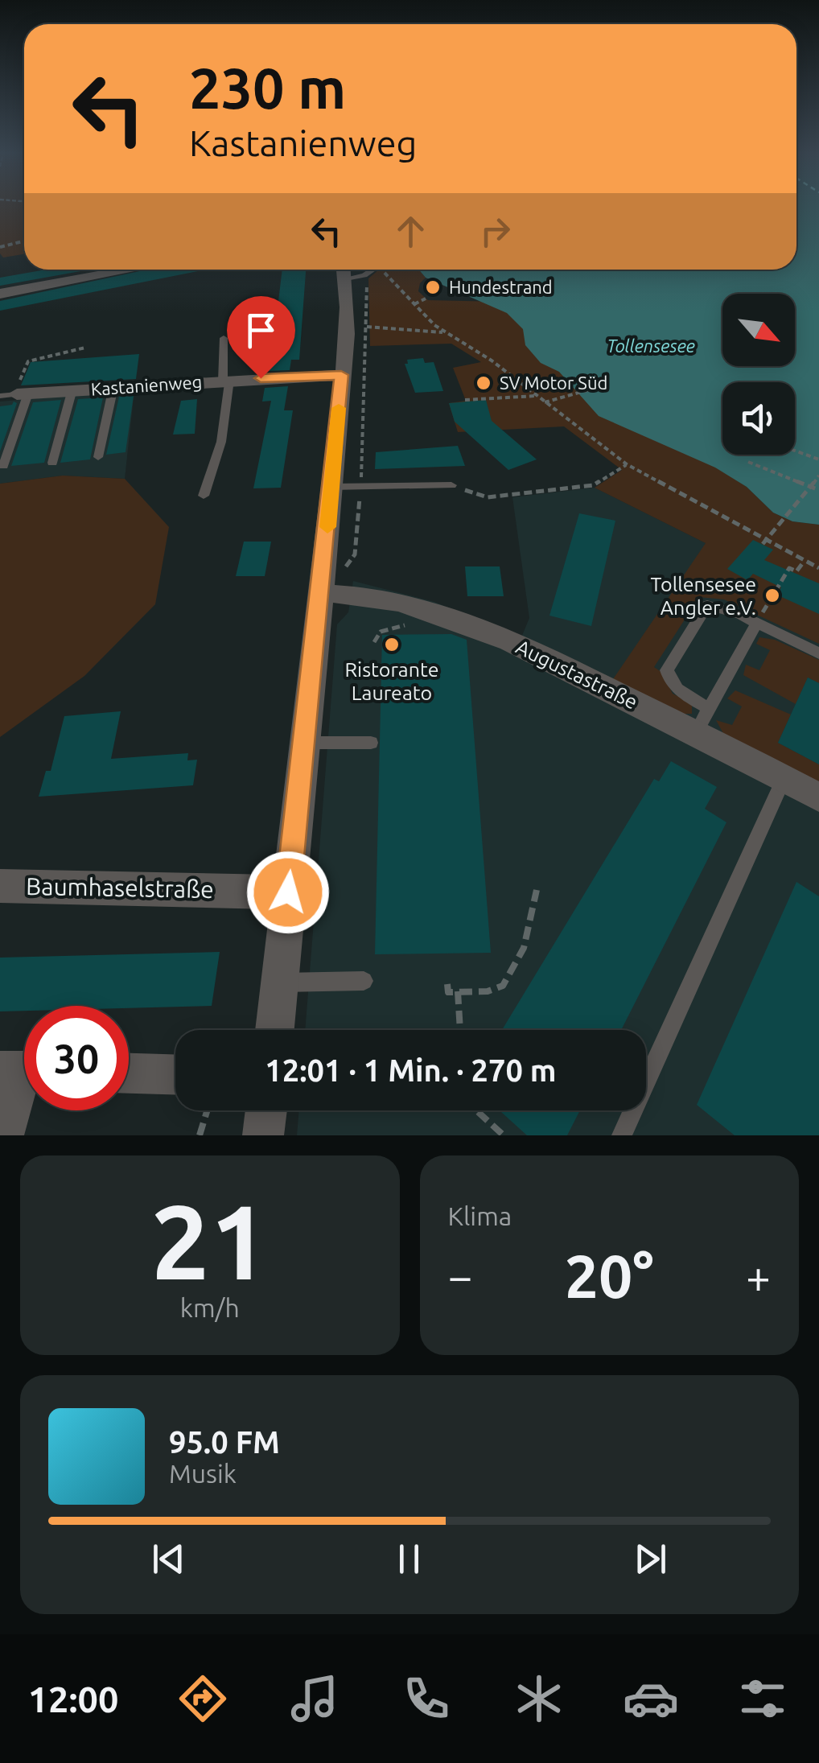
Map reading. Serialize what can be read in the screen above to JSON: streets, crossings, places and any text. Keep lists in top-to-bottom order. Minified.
{"streets":{"street":["Kastanienweg","Augustastraße","Baumhaselstraße"]},"water":["Tollensesee"],"places":["Hundestrand","SV Motor Süd","Tollensesee Angler e.V.","Ristorante Laureato"],"north":"bottom right","page":{"turn":["230 m","Kastanienweg"],"limit":"30","trip":"12:01 · 1 Min. · 270 m","tile":[["21","km/h"],"Klima"],"heat":["−","20°","+"],"song":["95.0 FM","Musik"],"tabs":"12:00"}}
